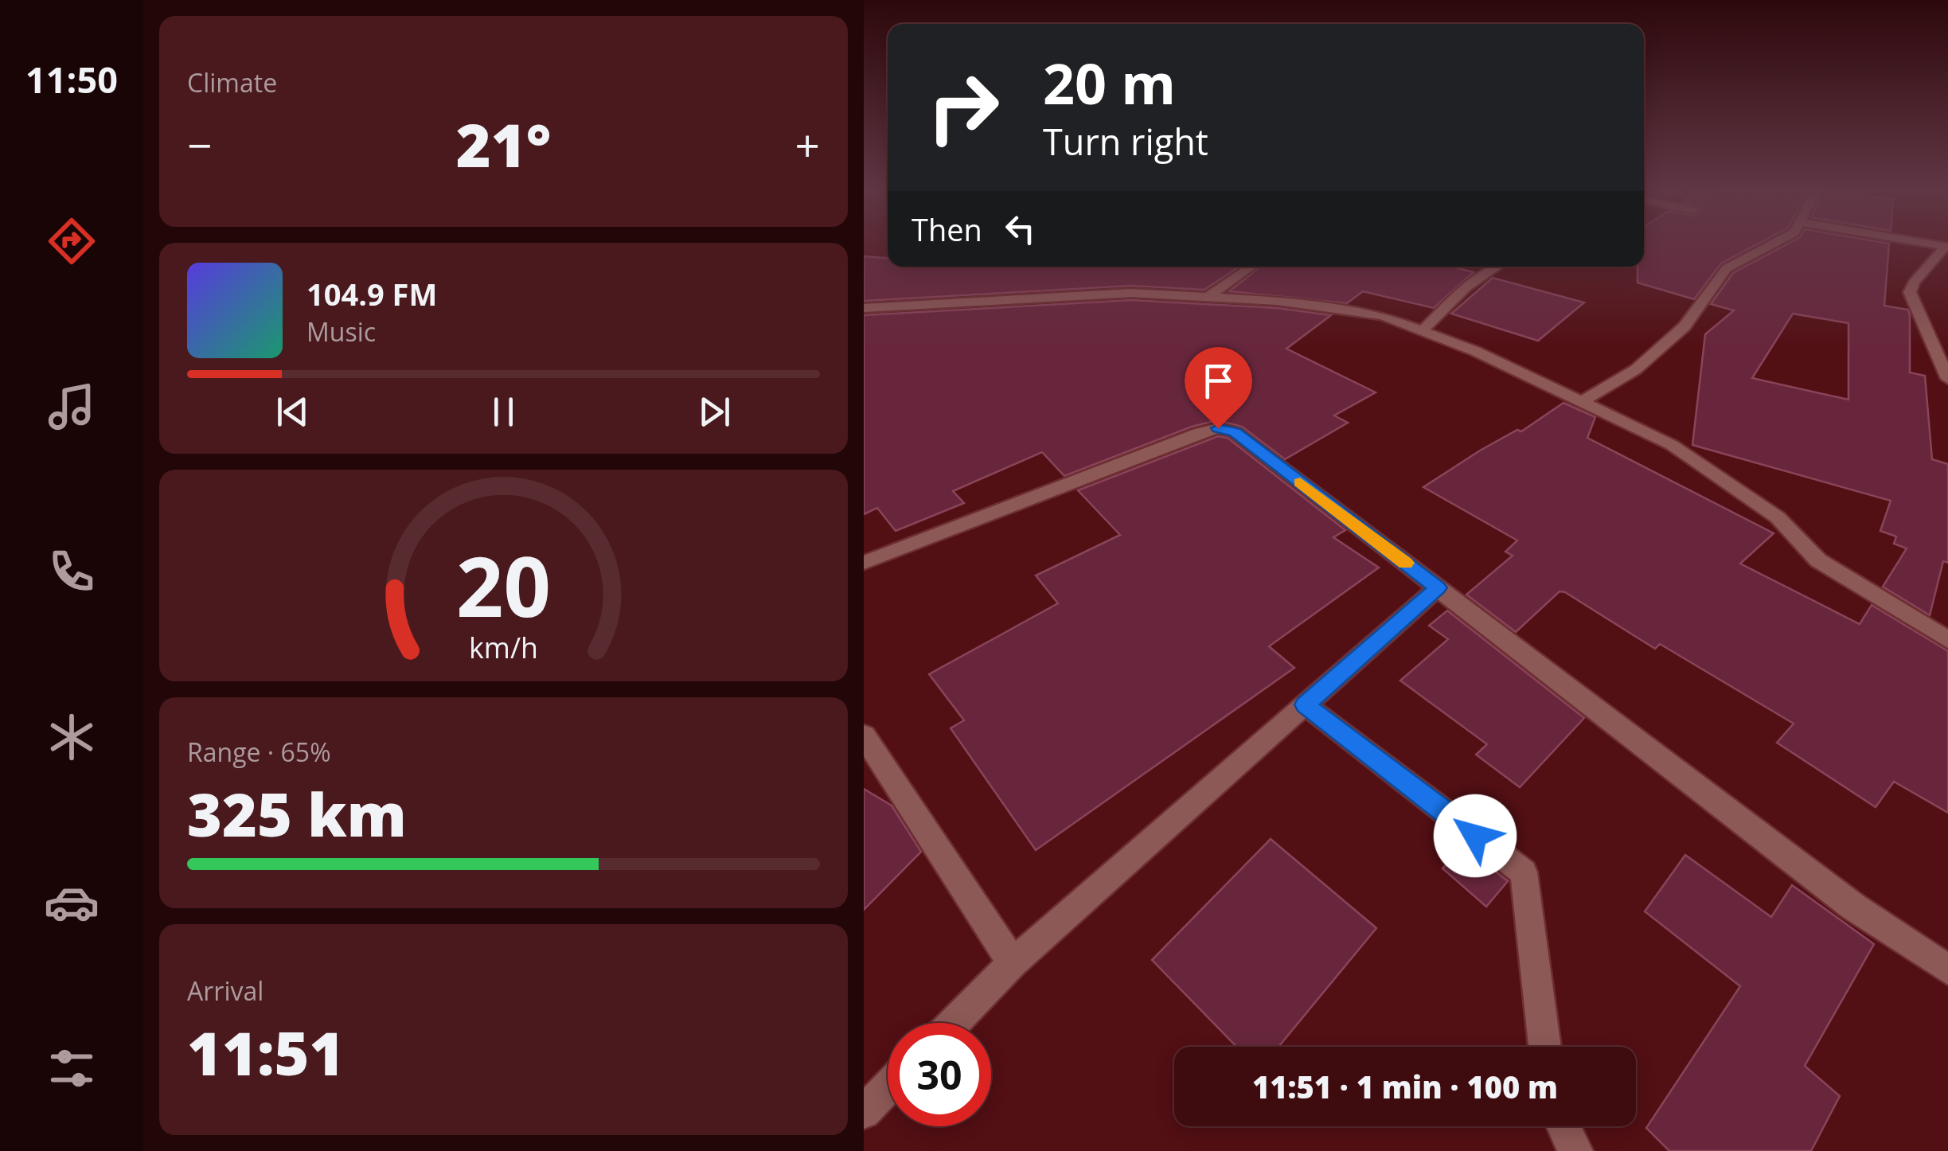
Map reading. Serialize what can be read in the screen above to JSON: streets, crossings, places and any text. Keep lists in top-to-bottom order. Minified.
{"page":{"tabs":"11:50","tile":["Climate",["Range · 65%","325 km"],["Arrival","11:51"]],"turn":["20 m","Turn right"],"heat":["−","21°","+"],"then":"Then","song":["104.9 FM","Music"],"limit":"30","trip":"11:51 · 1 min · 100 m","gauge":["20","km/h"]}}
